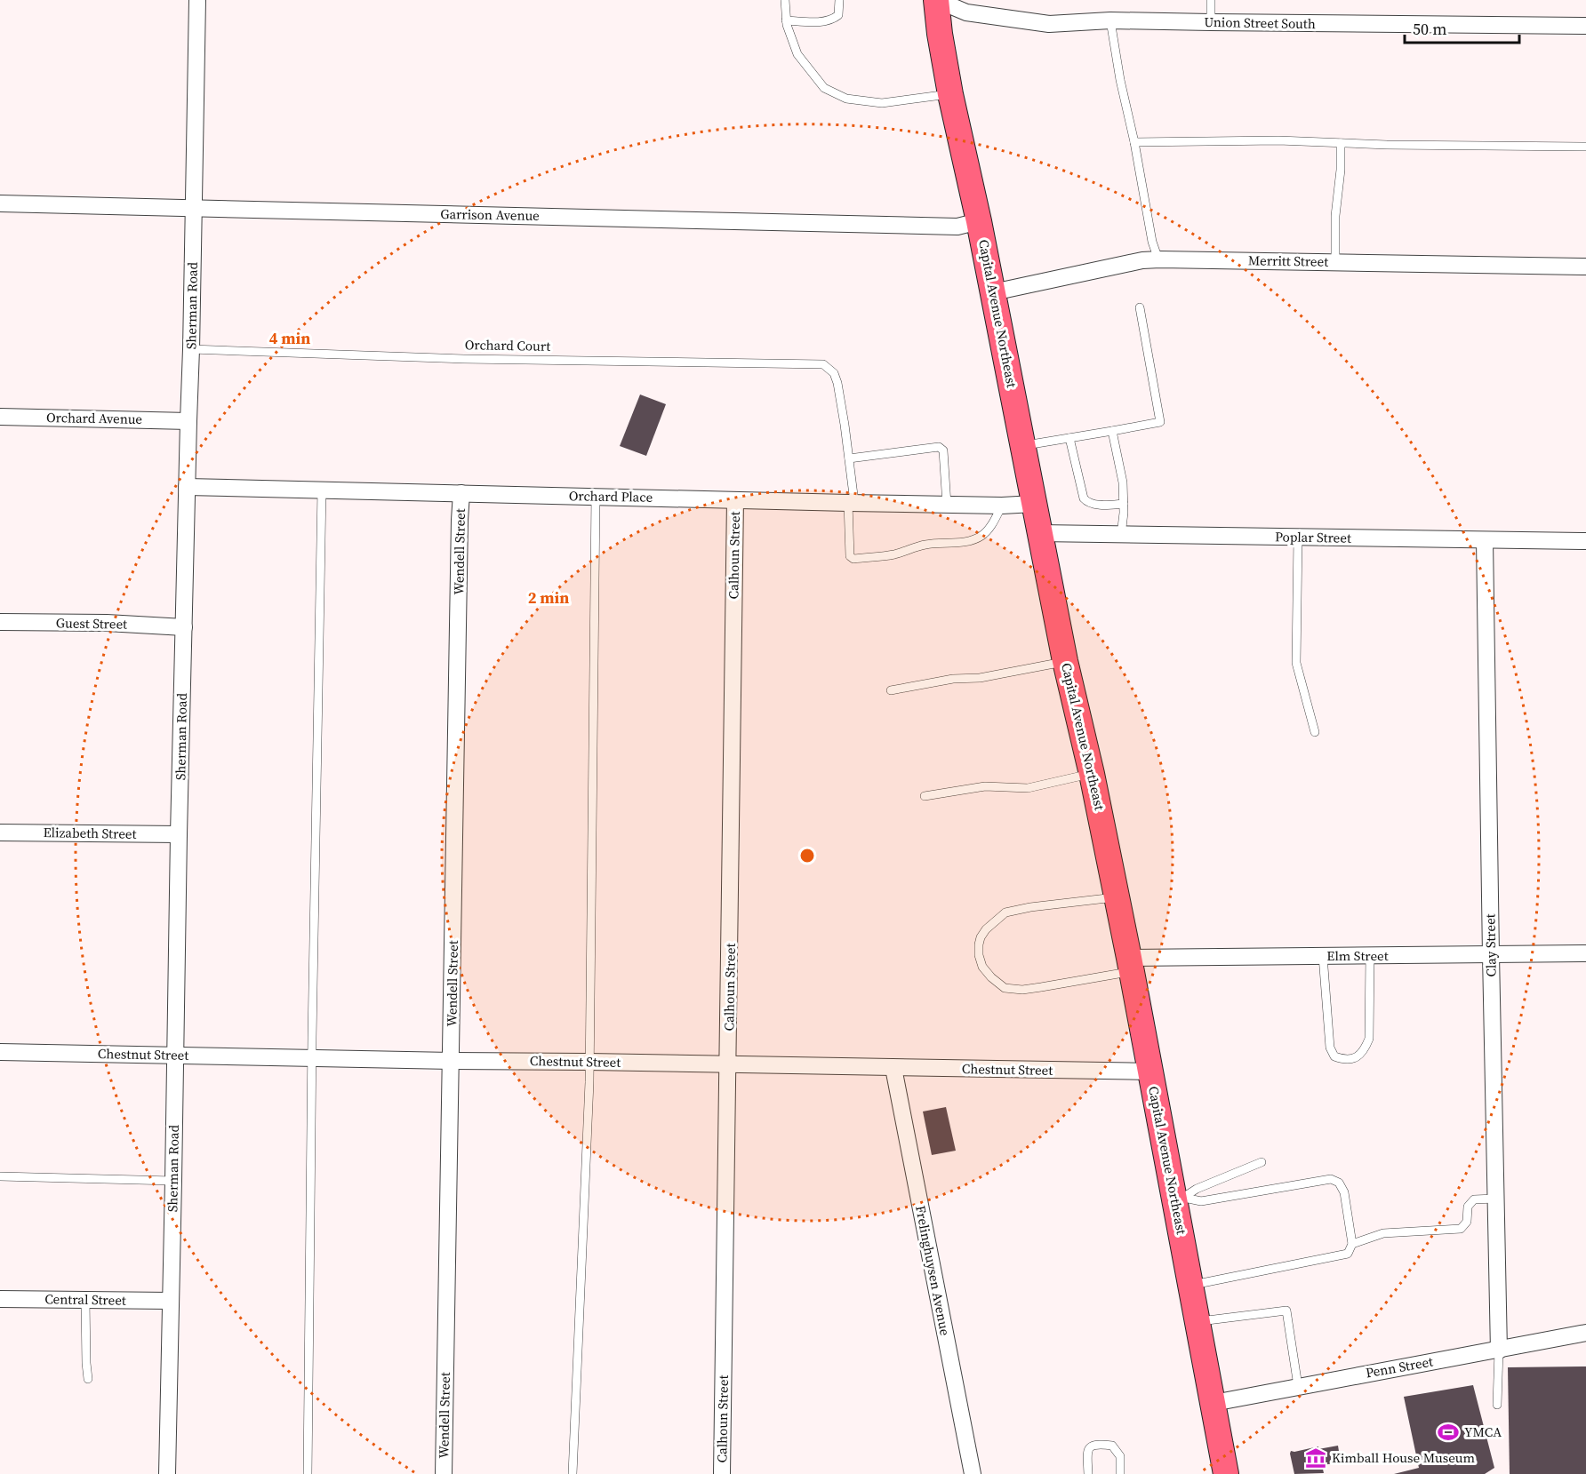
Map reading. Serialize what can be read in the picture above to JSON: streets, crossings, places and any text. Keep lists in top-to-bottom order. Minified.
{"streets":{"main road":["Capital Avenue Northeast"],"street":["Union Street South","Garrison Avenue","Merritt Street","Sherman Road","Orchard Avenue","Orchard Place","Poplar Street","Wendell Street","Calhoun Street","Guest Street","Elizabeth Street","Clay Street","Elm Street","Chestnut Street","Frelinghuysen Avenue","Central Street","Penn Street"],"lane":["Orchard Court"]},"crossings":[["Union Street South","Capital Avenue Northeast"],["Garrison Avenue","Sherman Road"],["Garrison Avenue","Capital Avenue Northeast"],["Merritt Street","Capital Avenue Northeast"],["Sherman Road","Orchard Court"],["Sherman Road","Orchard Avenue"],["Sherman Road","Orchard Place"],["Sherman Road","Guest Street"],["Sherman Road","Elizabeth Street"],["Sherman Road","Chestnut Street"],["Sherman Road","Central Street"],["Capital Avenue Northeast","Orchard Place"],["Capital Avenue Northeast","Poplar Street"],["Capital Avenue Northeast","Elm Street"],["Capital Avenue Northeast","Chestnut Street"],["Capital Avenue Northeast","Penn Street"],["Orchard Place","Wendell Street"],["Orchard Place","Calhoun Street"],["Poplar Street","Clay Street"],["Wendell Street","Chestnut Street"],["Calhoun Street","Chestnut Street"],["Clay Street","Elm Street"],["Clay Street","Penn Street"],["Chestnut Street","Frelinghuysen Avenue"]],"places":{"sports":["YMCA"],"museum":["Kimball House Museum"]},"scale_bar":"50 m","rings":["4 min","2 min"]}
